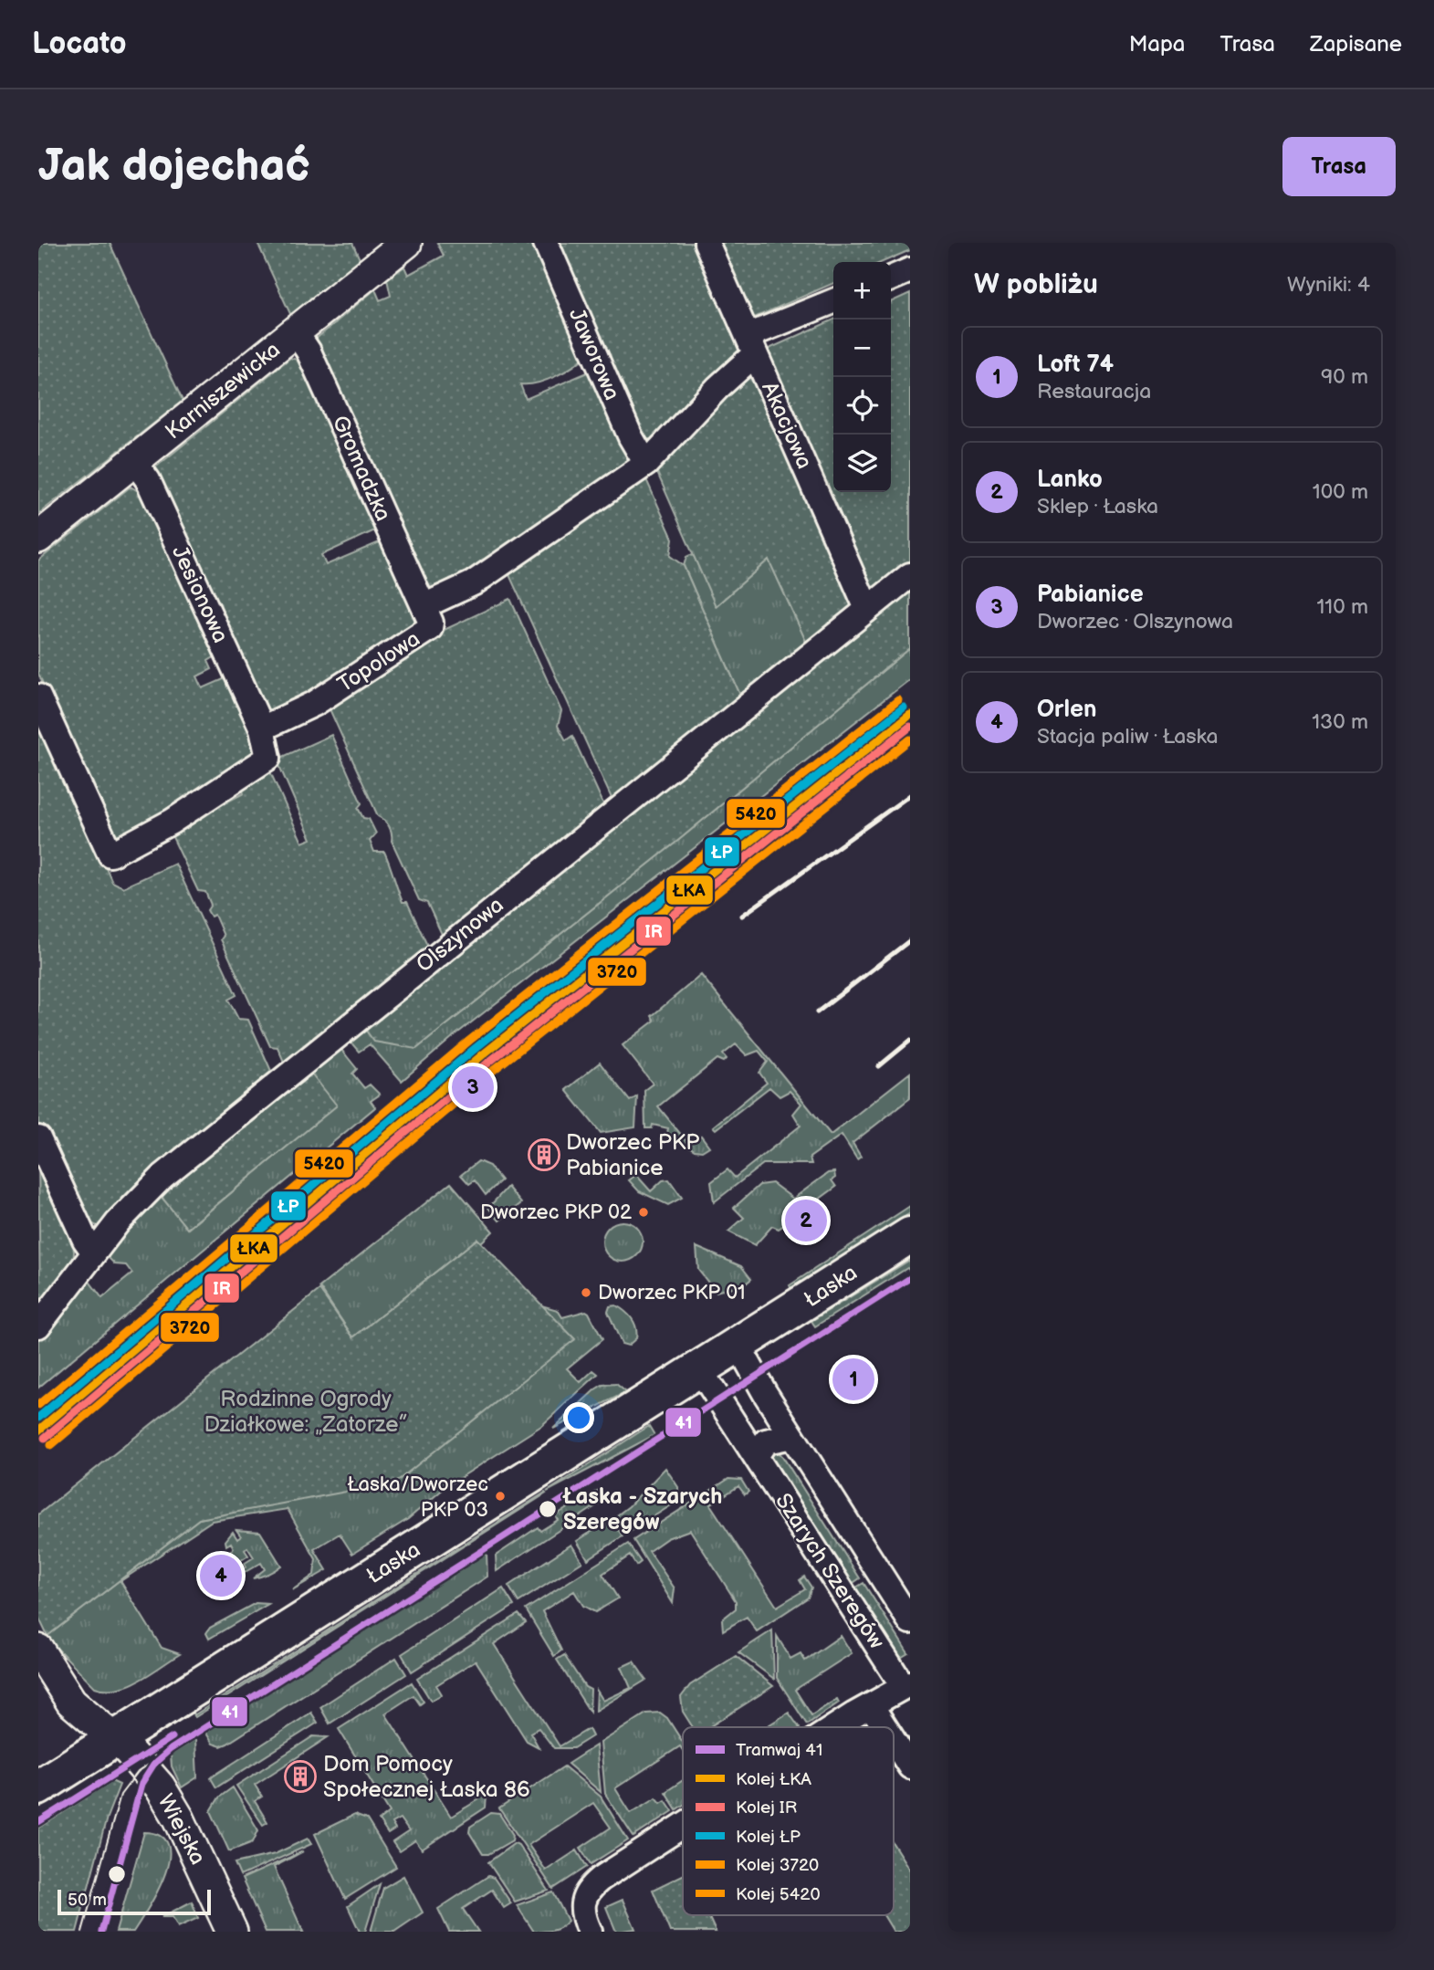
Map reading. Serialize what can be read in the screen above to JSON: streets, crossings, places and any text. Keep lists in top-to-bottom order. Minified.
{"streets":{"main road":["Łaska"],"street":["Jaworowa","Karniszewicka","Akacjowa","Gromadzka","Jesionowa","Topolowa","Olszynowa","Szarych Szeregów","Wiejska"]},"crossings":[["Jaworowa","Topolowa"],["Karniszewicka","Gromadzka"],["Karniszewicka","Jesionowa"],["Akacjowa","Topolowa"],["Akacjowa","Olszynowa"],["Gromadzka","Topolowa"],["Jesionowa","Topolowa"],["Łaska","Szarych Szeregów"],["Łaska","Wiejska"]],"parks":["Rodzinne Ogrody Działkowe: „Zatorze”"],"places":{"building":["Dworzec PKP Pabianice","Dom Pomocy Społecznej Łaska 86"],"other":["Dworzec PKP 02","Dworzec PKP 01","Łaska/Dworzec PKP 03","Łaska - Szarych Szeregów"]},"lines":["rail line 5420","rail line ŁP","rail line ŁKA","rail line IR","rail line 3720","tram line 41"],"legend":["Tramwaj 41","Kolej ŁKA","Kolej IR","Kolej ŁP","Kolej 3720","Kolej 5420"],"scale_bar":"50 m","page":{"header":"Locato","nav":["Mapa","Trasa","Zapisane"],"buttons":"Trasa","title":"Jak dojechać","heading":["W pobliżu","Wyniki: 4"],"map_buttons":["+","−"],"list":[{"mark":"1","name":"Loft 74","note":"Restauracja","value":"90 m"},{"mark":"2","name":"Lanko","note":"Sklep · Łaska","value":"100 m"},{"mark":"3","name":"Pabianice","note":"Dworzec · Olszynowa","value":"110 m"},{"mark":"4","name":"Orlen","note":"Stacja paliw · Łaska","value":"130 m"}],"pins":["3","2","1","4"],"scale":"50 m"}}
